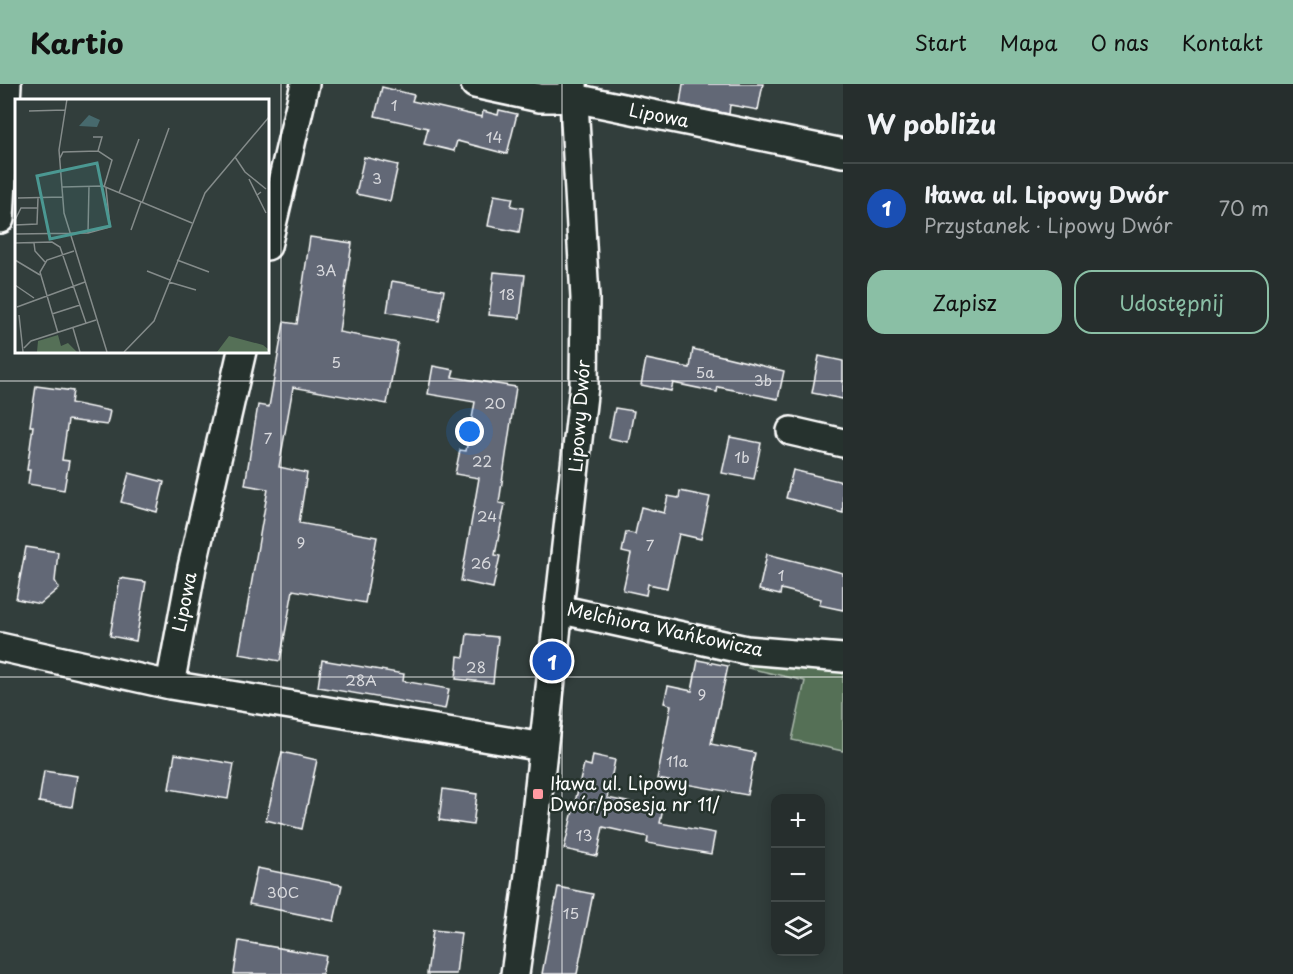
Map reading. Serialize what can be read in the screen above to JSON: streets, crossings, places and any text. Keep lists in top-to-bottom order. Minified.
{"streets":{"street":["Lipowa","Lipowy Dwór","Melchiora Wańkowicza"]},"crossings":[["Lipowa","Lipowy Dwór"],["Lipowy Dwór","Melchiora Wańkowicza"]],"places":{"transit":["Iława ul. Lipowy Dwór/posesja nr 11/"]},"house_numbers":["1","14","3","3A","18","5","5a","3b","20","7","1b","22","24","9","7","26","1","28","28A","9","11a","13","30C","15"],"page":{"header":"Kartio","nav":["Start","Mapa","O nas","Kontakt"],"heading":"W pobliżu","list":[{"mark":"1","name":"Iława ul. Lipowy Dwór","note":"Przystanek · Lipowy Dwór","value":"70 m"}],"buttons":["Zapisz","Udostępnij"],"pins":"1","map_buttons":["+","−"]}}
